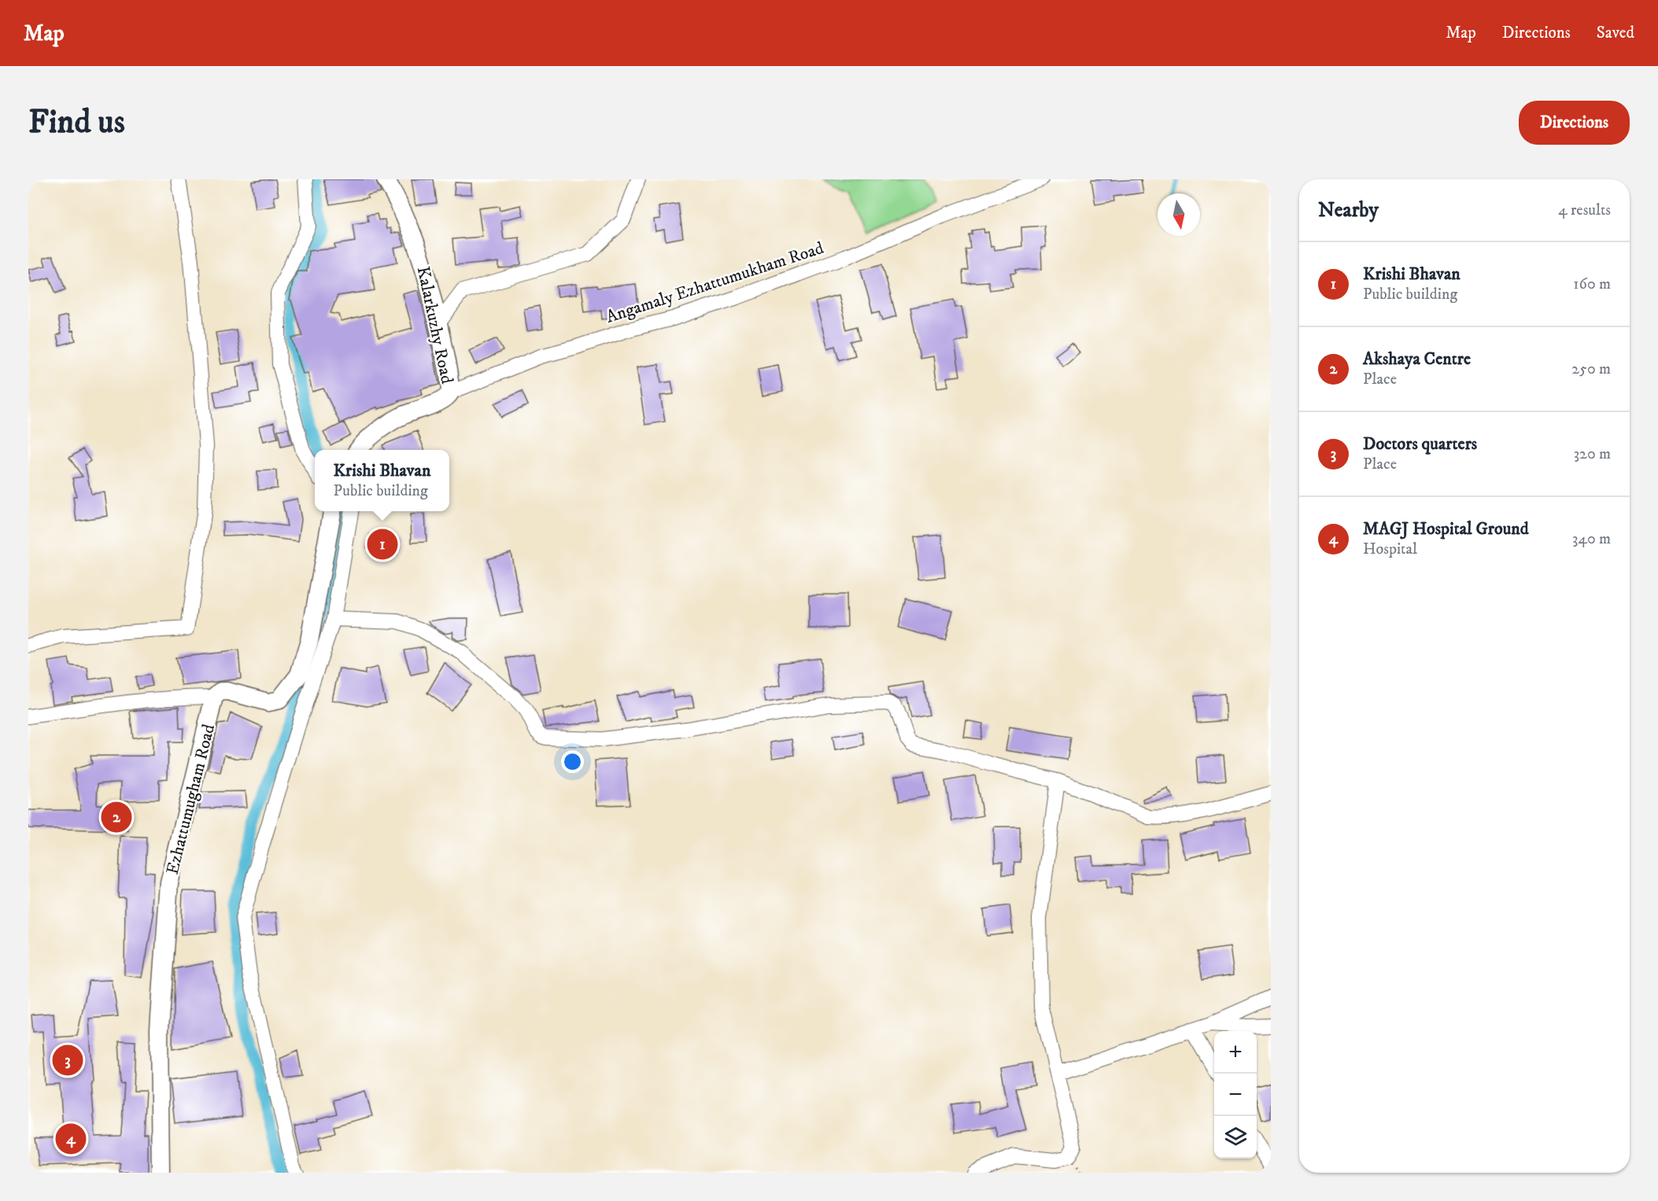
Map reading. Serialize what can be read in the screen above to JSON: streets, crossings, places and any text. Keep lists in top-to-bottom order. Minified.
{"streets":{"main road":["Kalarkuzhy Road","Ezhattumugham Road"],"street":["Angamaly Ezhattumukham Road"]},"crossings":[["Angamaly Ezhattumukham Road","Kalarkuzhy Road"]],"north":"bottom","page":{"header":"Map","nav":["Map","Directions","Saved"],"buttons":"Directions","title":"Find us","heading":["Nearby","4 results"],"list":[{"mark":"1","name":"Krishi Bhavan","note":"Public building","value":"160 m"},{"mark":"2","name":"Akshaya Centre","note":"Place","value":"250 m"},{"mark":"3","name":"Doctors quarters","note":"Place","value":"320 m"},{"mark":"4","name":"MAGJ Hospital Ground","note":"Hospital","value":"340 m"}],"popup":["Krishi Bhavan","Public building"],"pins":["1","2","3","4"],"map_buttons":["+","−"]}}
